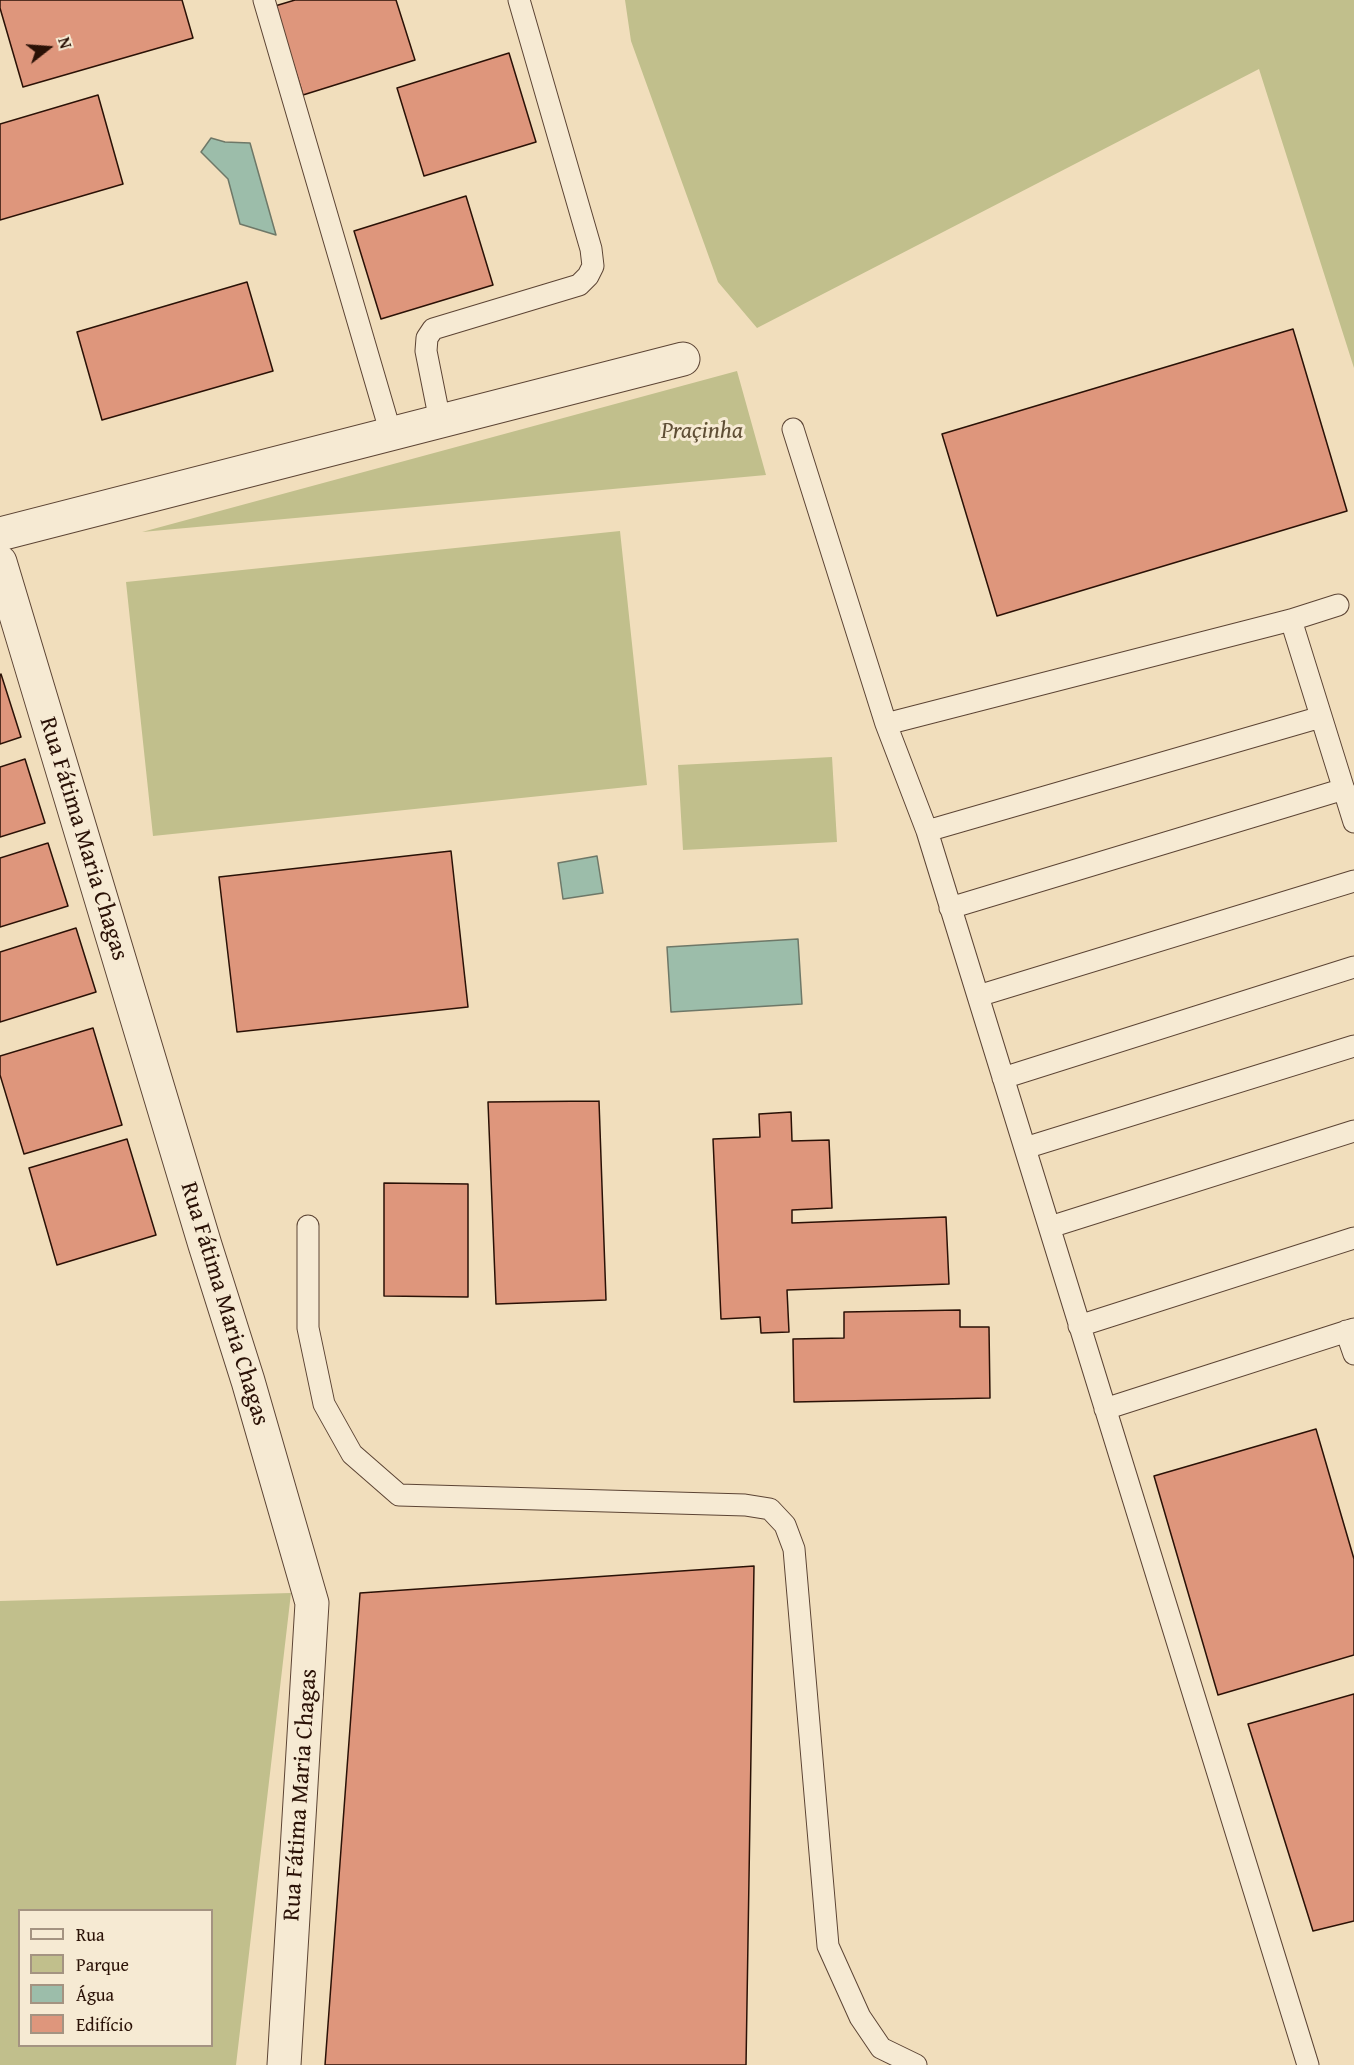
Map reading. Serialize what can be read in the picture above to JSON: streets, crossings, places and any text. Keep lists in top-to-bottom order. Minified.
{"streets":{"street":["Rua Fátima Maria Chagas"]},"parks":["Praçinha"],"legend":["Rua","Parque","Água","Edifício"],"north":"right"}
